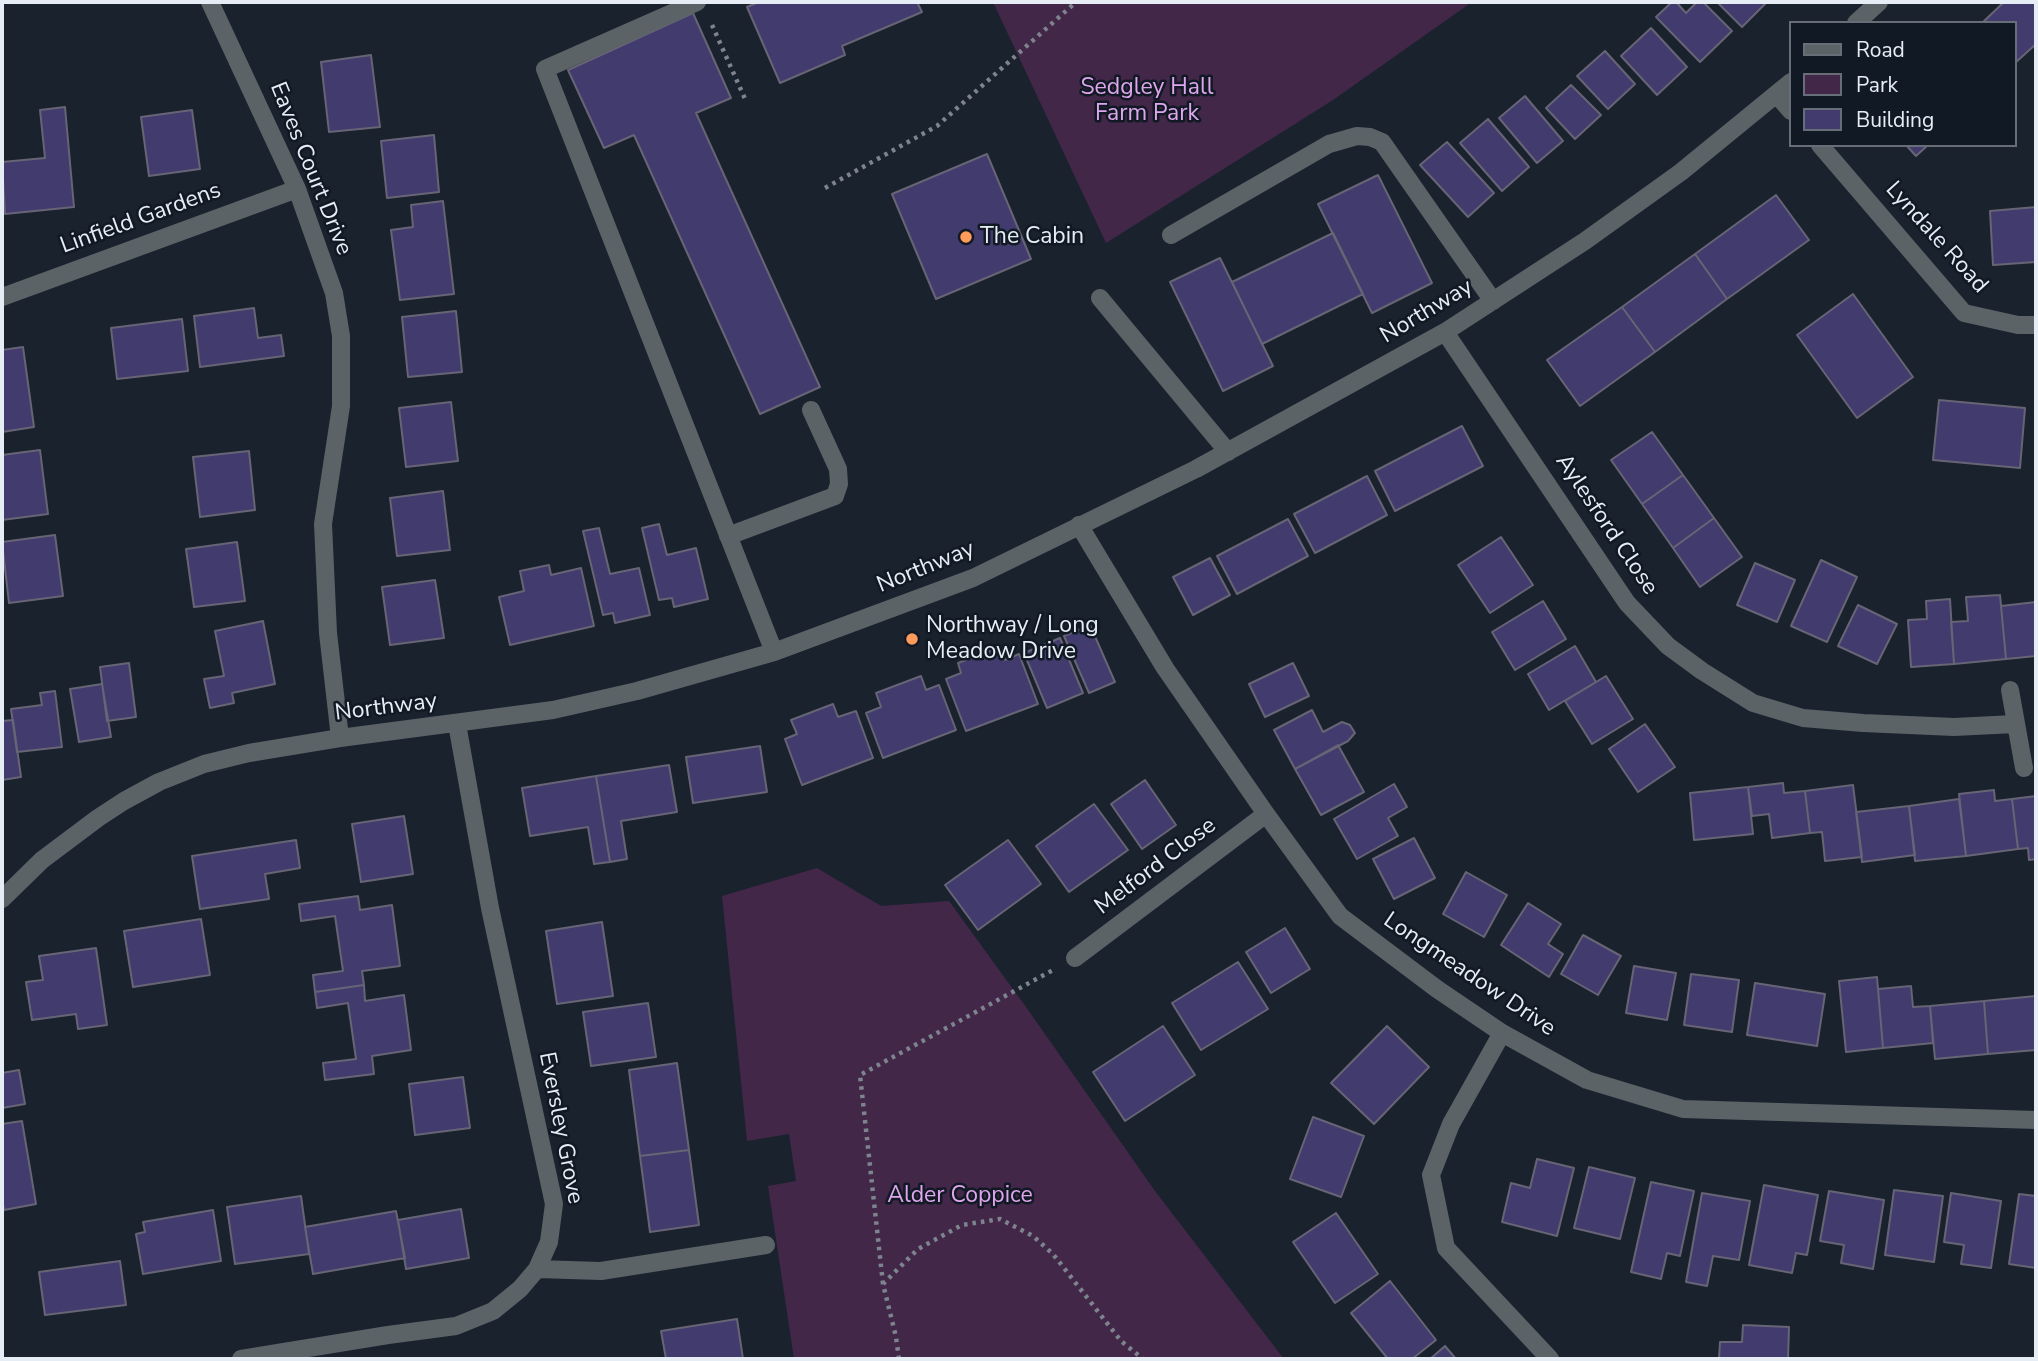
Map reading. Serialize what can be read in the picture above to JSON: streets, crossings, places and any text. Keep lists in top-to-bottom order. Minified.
{"streets":{"street":["Eaves Court Drive","Linfield Gardens","Lyndale Road","Northway","Aylesford Close","Melford Close","Longmeadow Drive","Eversley Grove"]},"crossings":[["Eaves Court Drive","Linfield Gardens"],["Eaves Court Drive","Northway"],["Northway","Aylesford Close"],["Northway","Longmeadow Drive"],["Northway","Eversley Grove"],["Melford Close","Longmeadow Drive"]],"parks":["Sedgley Hall Farm Park","Alder Coppice"],"places":["The Cabin","Northway / Long Meadow Drive"],"legend":["Road","Park","Building"]}
